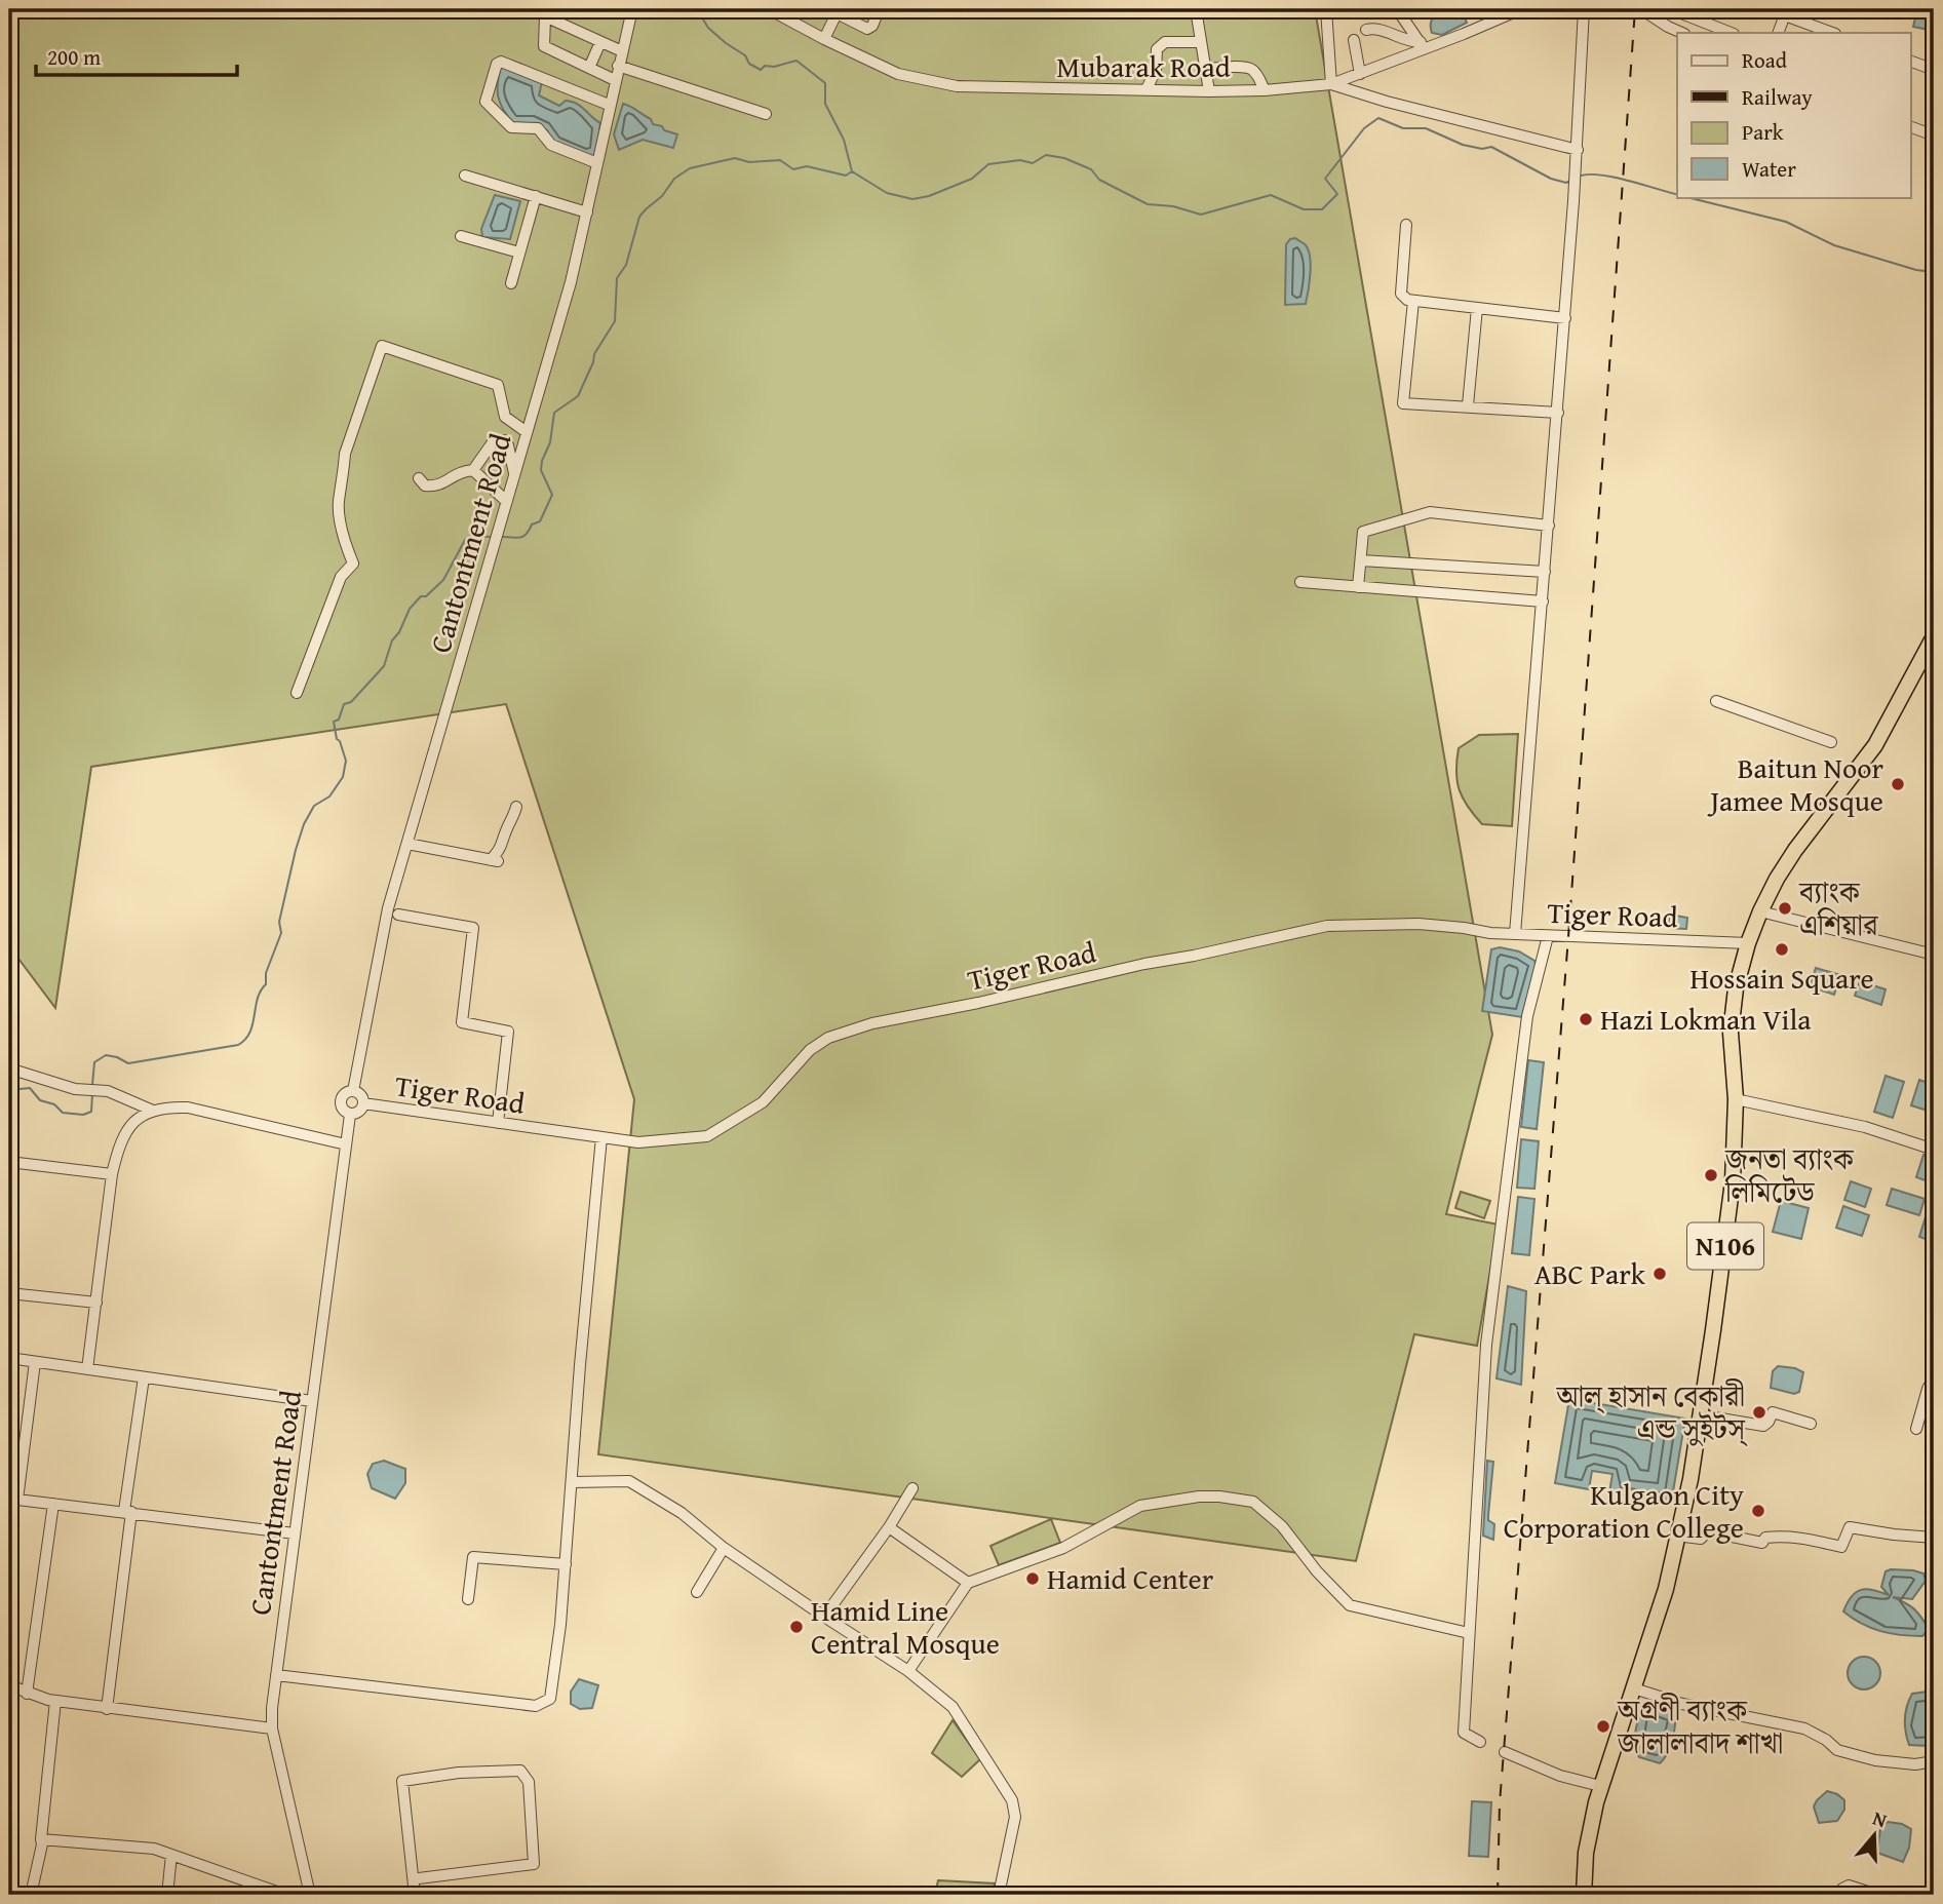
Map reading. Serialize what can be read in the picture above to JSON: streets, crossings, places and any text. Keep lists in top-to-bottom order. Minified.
{"streets":{"highway":["N106"],"street":["Mubarak Road","Cantontment Road","Tiger Road"]},"crossings":[["Cantontment Road","Tiger Road"],["Tiger Road","N106"]],"places":["Baitun Noor Jamee Mosque","ব্যাংক এশিয়ার","Hossain Square","Hazi Lokman Vila","জনতা ব্যাংক লিমিটেড","ABC Park","আল্ হাসান বেকারী এন্ড সুইটস্","Kulgaon City Corporation College","Hamid Center","Hamid Line Central Mosque","অগ্রণী ব্যাংক জালালাবাদ শাখা"],"legend":["Road","Railway","Park","Water"],"scale_bar":"200 m","north":"top"}
